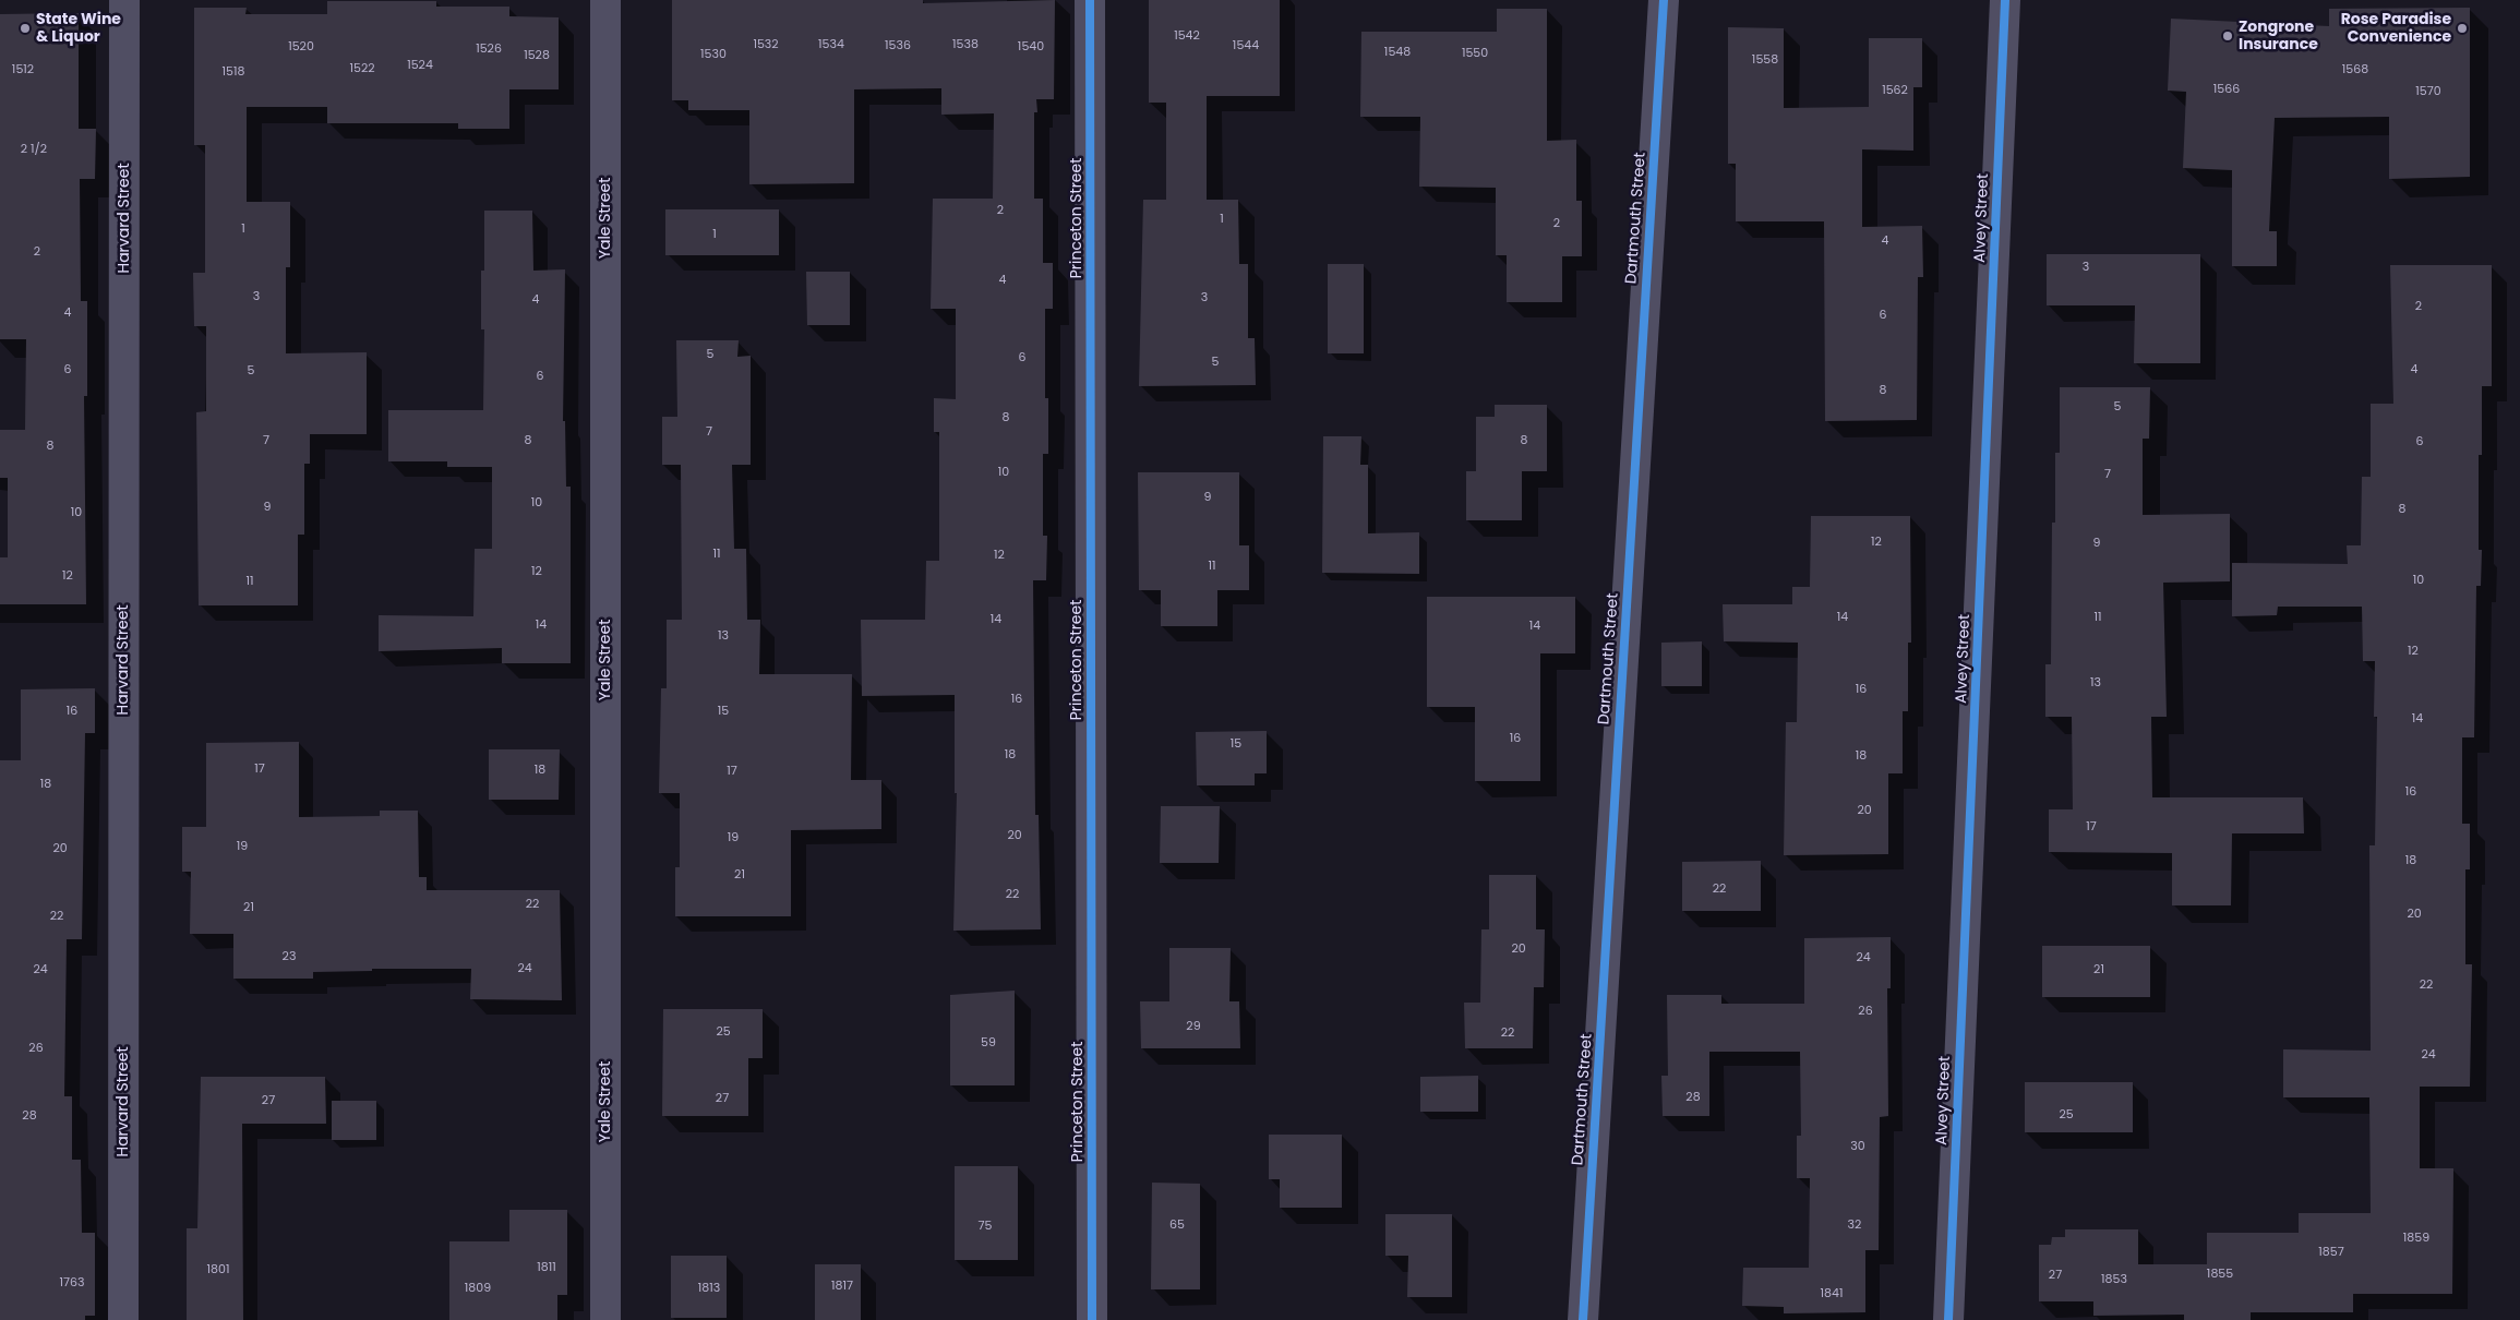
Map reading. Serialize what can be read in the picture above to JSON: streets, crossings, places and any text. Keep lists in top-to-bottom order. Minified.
{"streets":{"street":["Harvard Street","Yale Street","Princeton Street","Dartmouth Street","Alvey Street"]},"places":["State Wine & Liquor","Rose Paradise Convenience","Zongrone Insurance"],"house_numbers":["1542","1532","1534","1538","1536","1544","1520","1540","1526","1548","1550","1530","1528","1558","1524","1522","1512","1568","1518","1566","1562","1570","2 1/2","2","1","2","1","1","4","2","3","4","3","3","4","2","4","6","5","6","5","6","4","5","6","8","5","8","7","7","8","8","6","8","10","7","9","10","9","8","10","12","9","11","12","11","12","12","10","11","14","11","14","14","14","13","12","13","16","16","16","15","14","16","15","18","18","17","18","17","18","16","20","17","20","19","19","20","18","21","22","22","22","21","20","22","20","23","24","24","24","21","22","26","29","25","22","59","26","24","28","27","27","25","28","30","65","32","75","1859","1857","1811","1801","1855","27","1853","1763","1817","1809","1813","1841"]}
